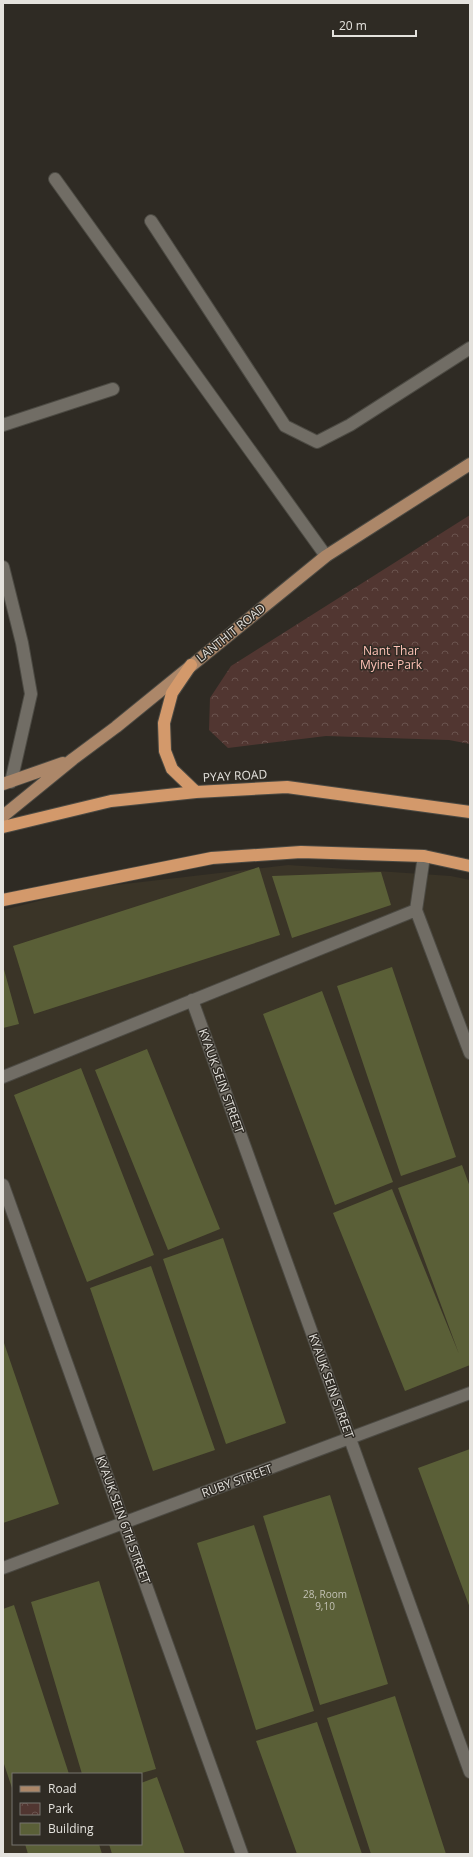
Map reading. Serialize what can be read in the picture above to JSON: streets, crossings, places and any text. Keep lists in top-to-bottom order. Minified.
{"streets":{"highway":["PYAY ROAD"],"main road":["LANTHIT ROAD"],"street":["KYAUK SEIN STREET","RUBY STREET","KYAUK SEIN 6TH STREET"]},"crossings":[["KYAUK SEIN STREET","RUBY STREET"],["RUBY STREET","KYAUK SEIN 6TH STREET"]],"parks":["Nant Thar Myine Park"],"house_numbers":["28, Room 9,10"],"legend":["Road","Park","Building"],"scale_bar":"20 m"}
